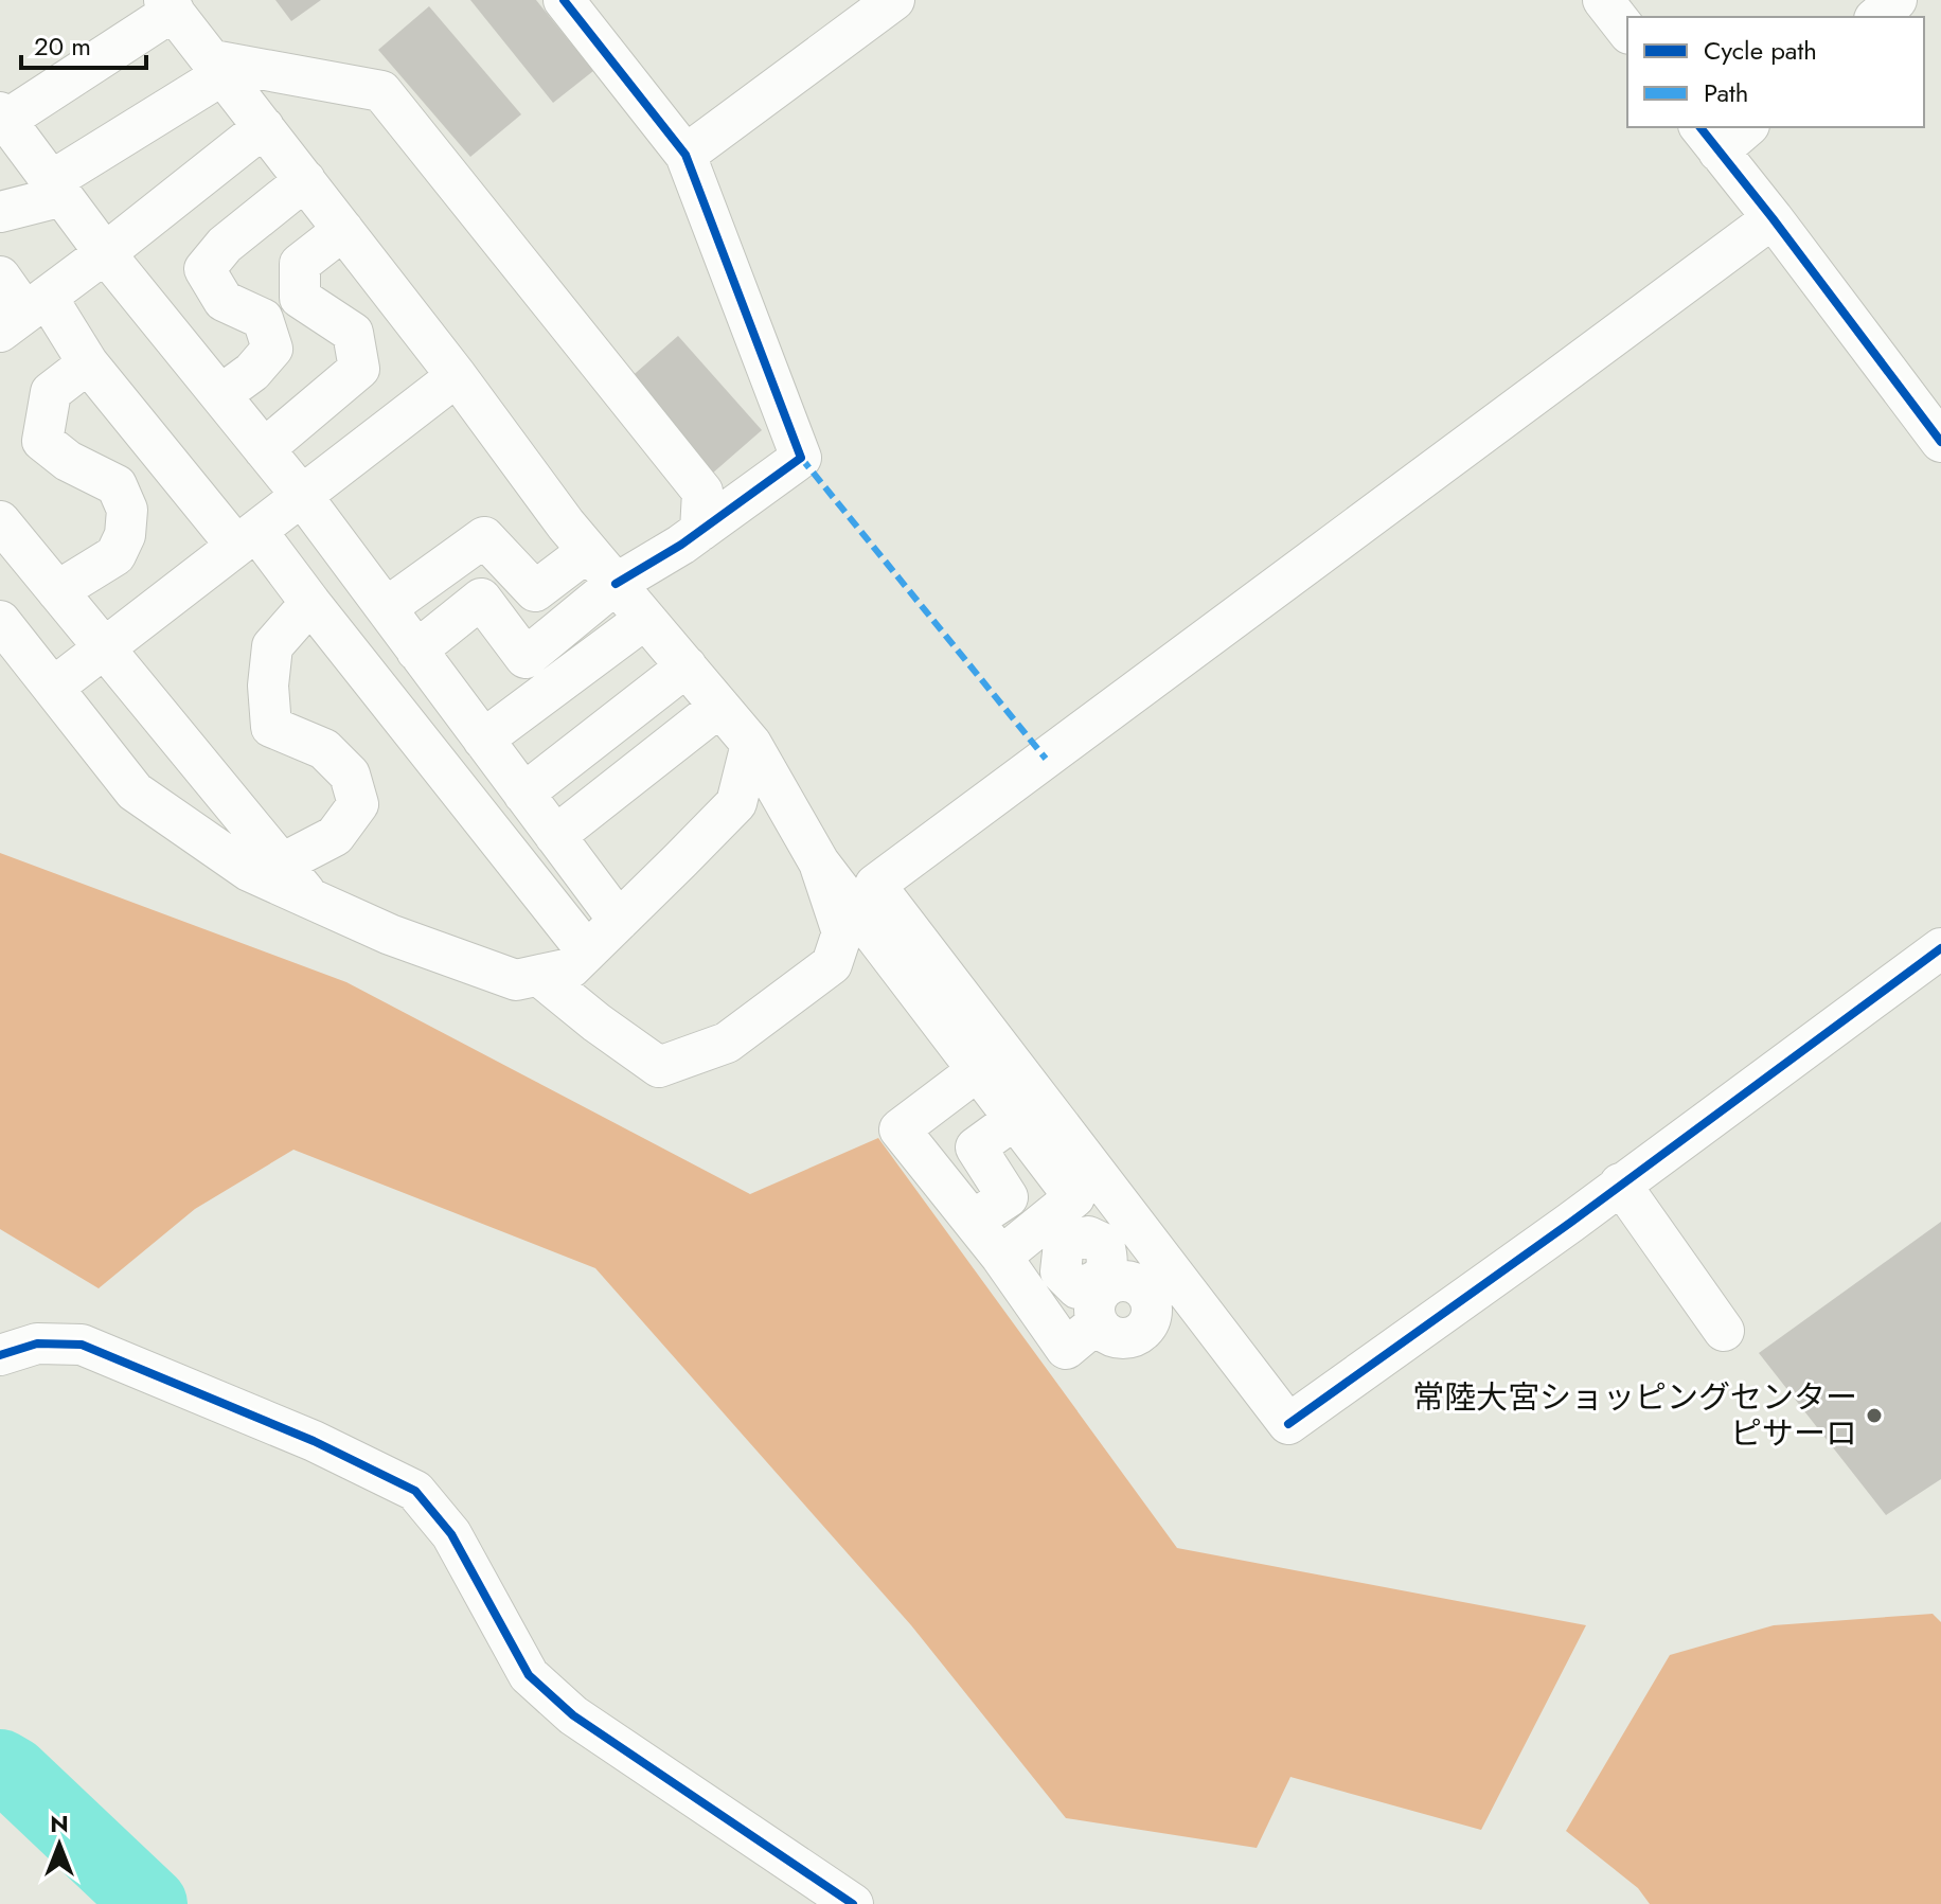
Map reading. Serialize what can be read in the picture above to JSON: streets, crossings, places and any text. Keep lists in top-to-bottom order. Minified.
{"places":["常陸大宮ショッピングセンター ピサーロ"],"legend":["Cycle path","Path"],"scale_bar":"20 m","north":"top"}
